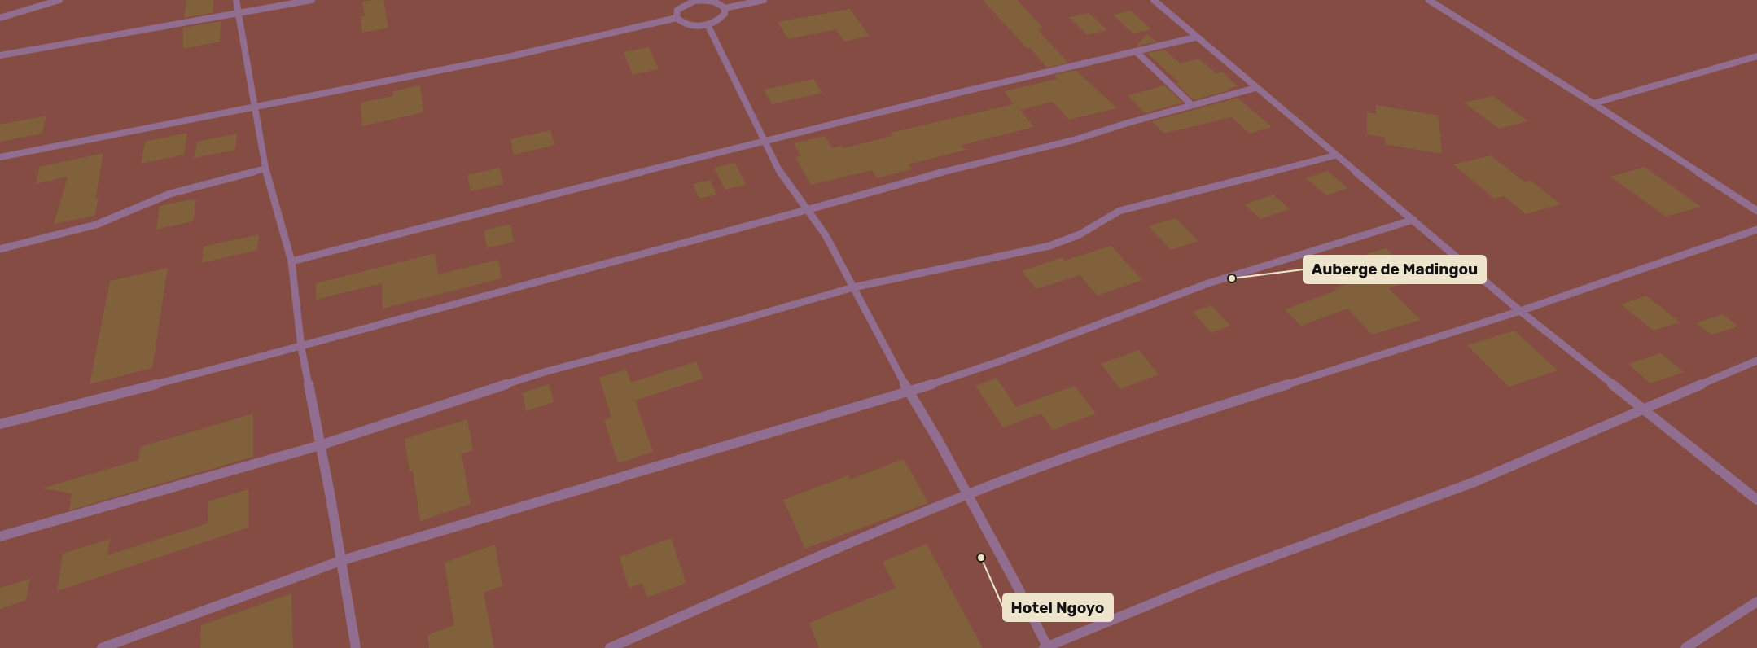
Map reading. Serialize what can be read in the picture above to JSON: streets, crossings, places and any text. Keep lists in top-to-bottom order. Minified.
{"places":["Auberge de Madingou","Hotel Ngoyo"]}
